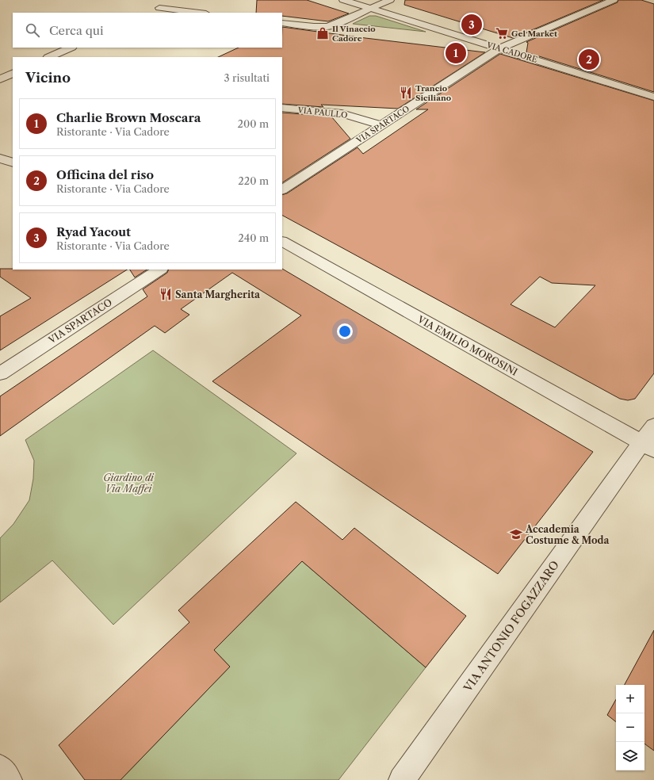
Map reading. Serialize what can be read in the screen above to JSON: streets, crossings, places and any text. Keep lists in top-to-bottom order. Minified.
{"streets":{"street":["VIA CADORE","VIA PAULLO","VIA SPARTACO","VIA EMILIO MOROSINI","VIA ANTONIO FOGAZZARO"]},"crossings":[["VIA CADORE","VIA SPARTACO"],["VIA PAULLO","VIA SPARTACO"],["VIA EMILIO MOROSINI","VIA ANTONIO FOGAZZARO"]],"parks":["Giardino di Via Maffei"],"places":{"shop":["Il Vinaccio Cadore"],"supermarket":["Gel Market"],"restaurant":["Trancio Siciliano","Santa Margherita"],"school or university":["Accademia Costume & Moda"]},"page":{"pins":["3","1","2"],"search":"Cerca qui","heading":["Vicino","3 risultati"],"list":[{"mark":"1","name":"Charlie Brown Moscara","note":"Ristorante · Via Cadore","value":"200 m"},{"mark":"2","name":"Officina del riso","note":"Ristorante · Via Cadore","value":"220 m"},{"mark":"3","name":"Ryad Yacout","note":"Ristorante · Via Cadore","value":"240 m"}],"map_buttons":["+","−"]}}
